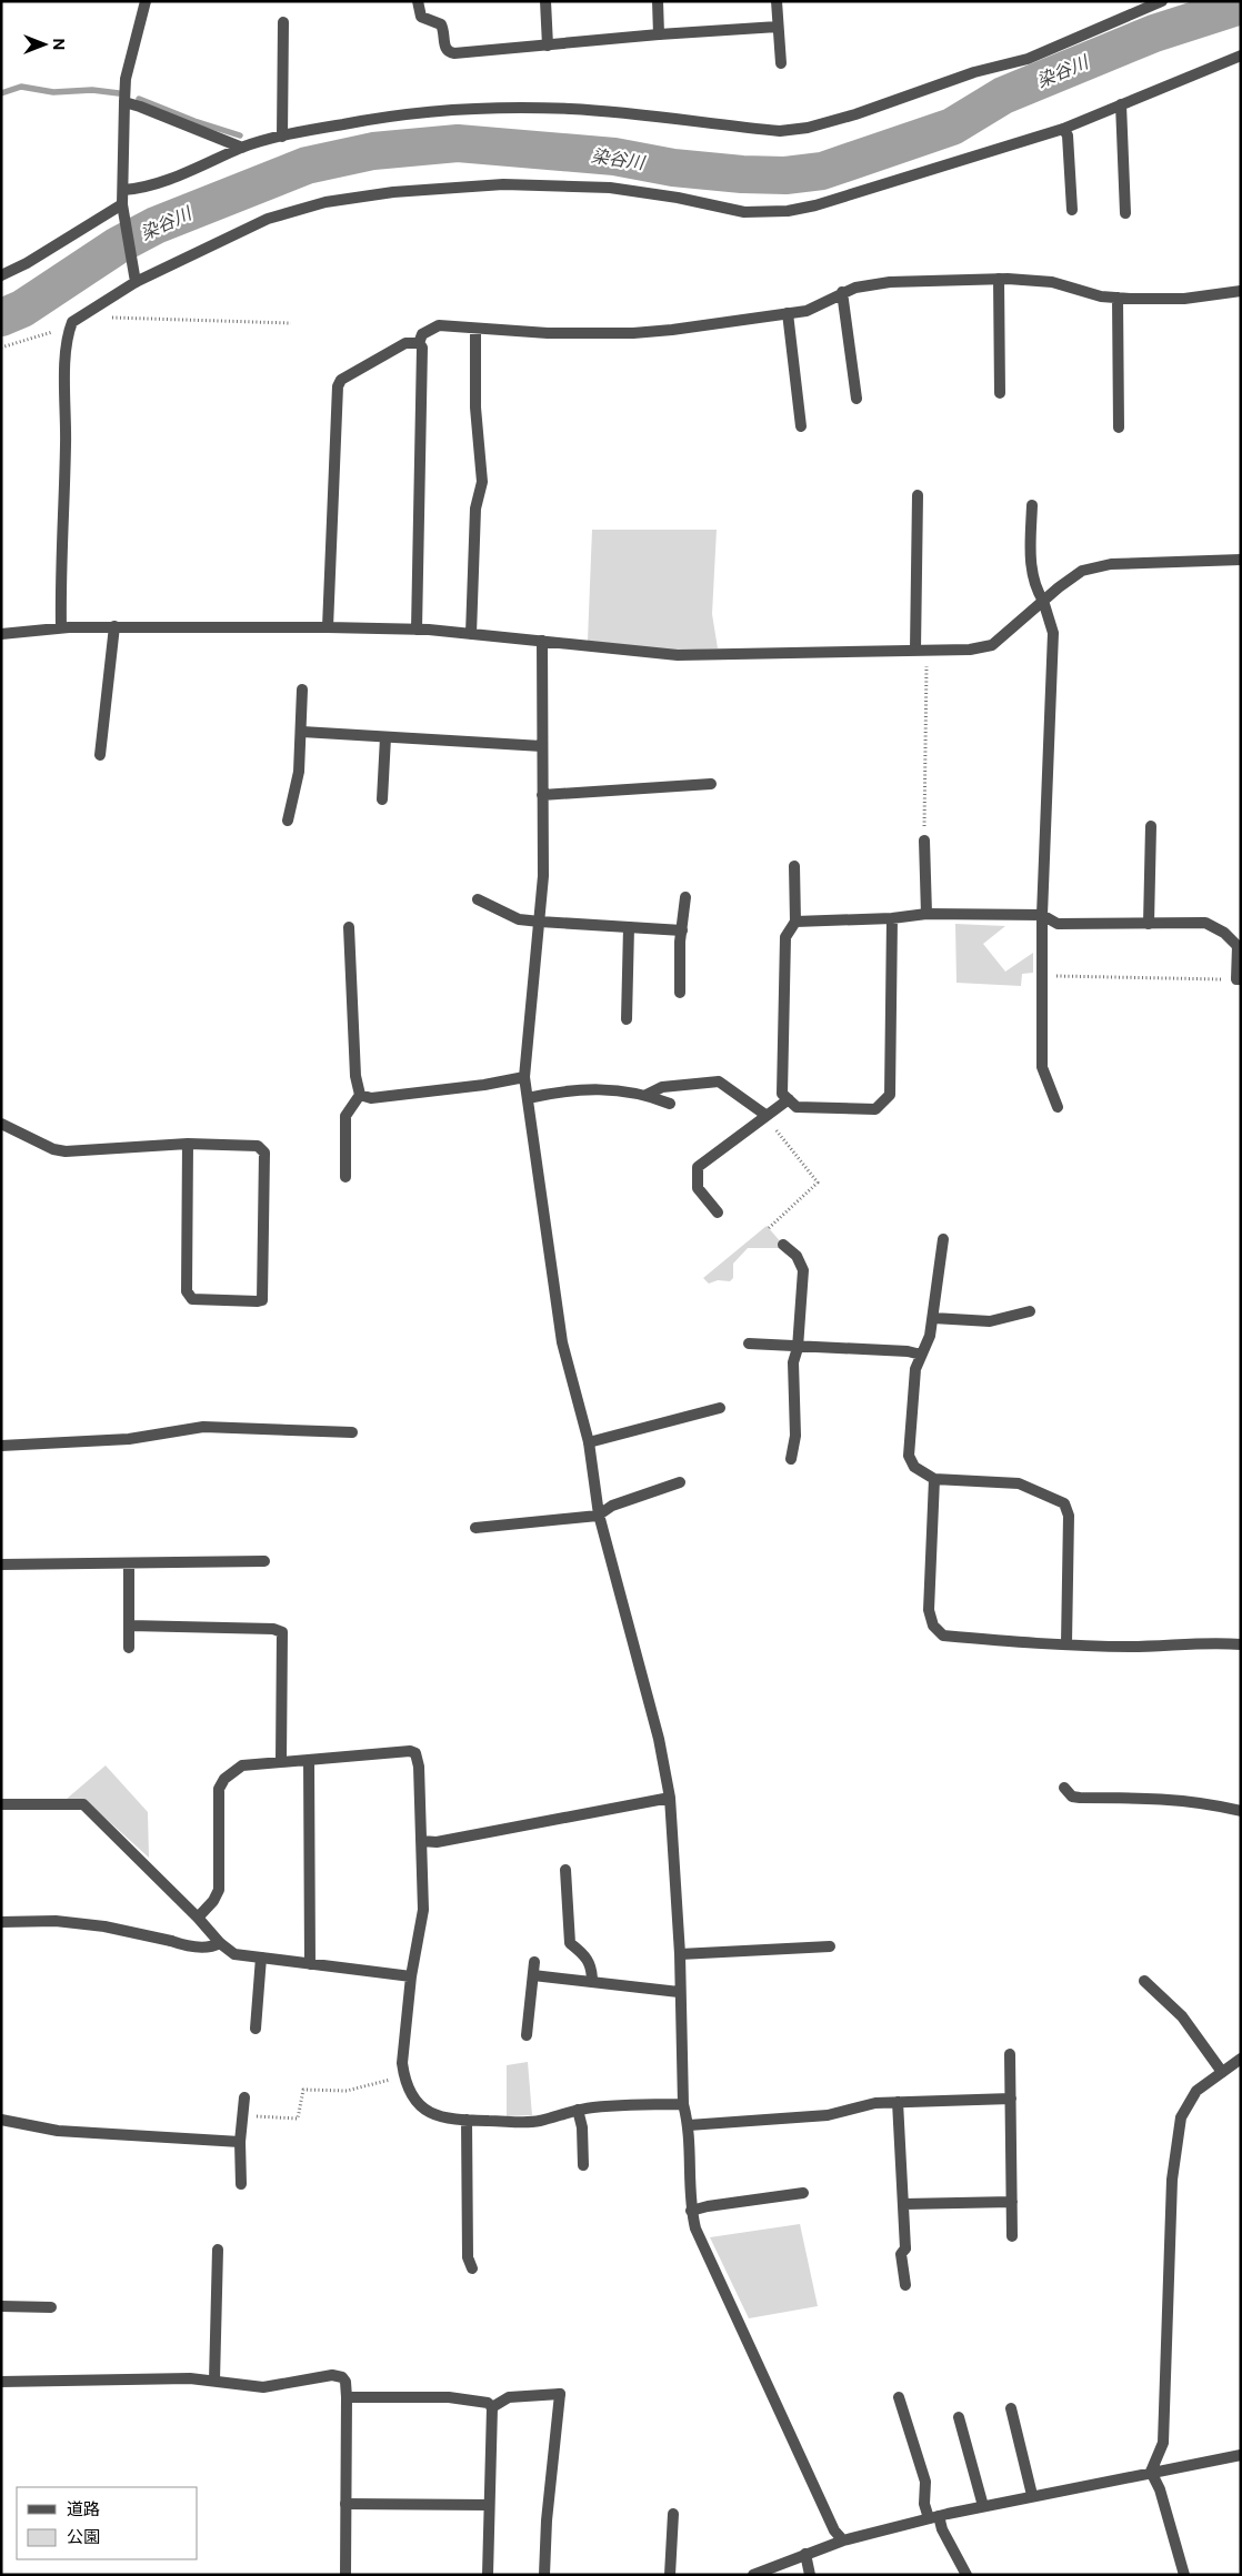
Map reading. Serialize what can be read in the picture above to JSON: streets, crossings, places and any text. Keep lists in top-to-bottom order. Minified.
{"water":["染谷川"],"legend":["道路","公園"],"north":"right"}
